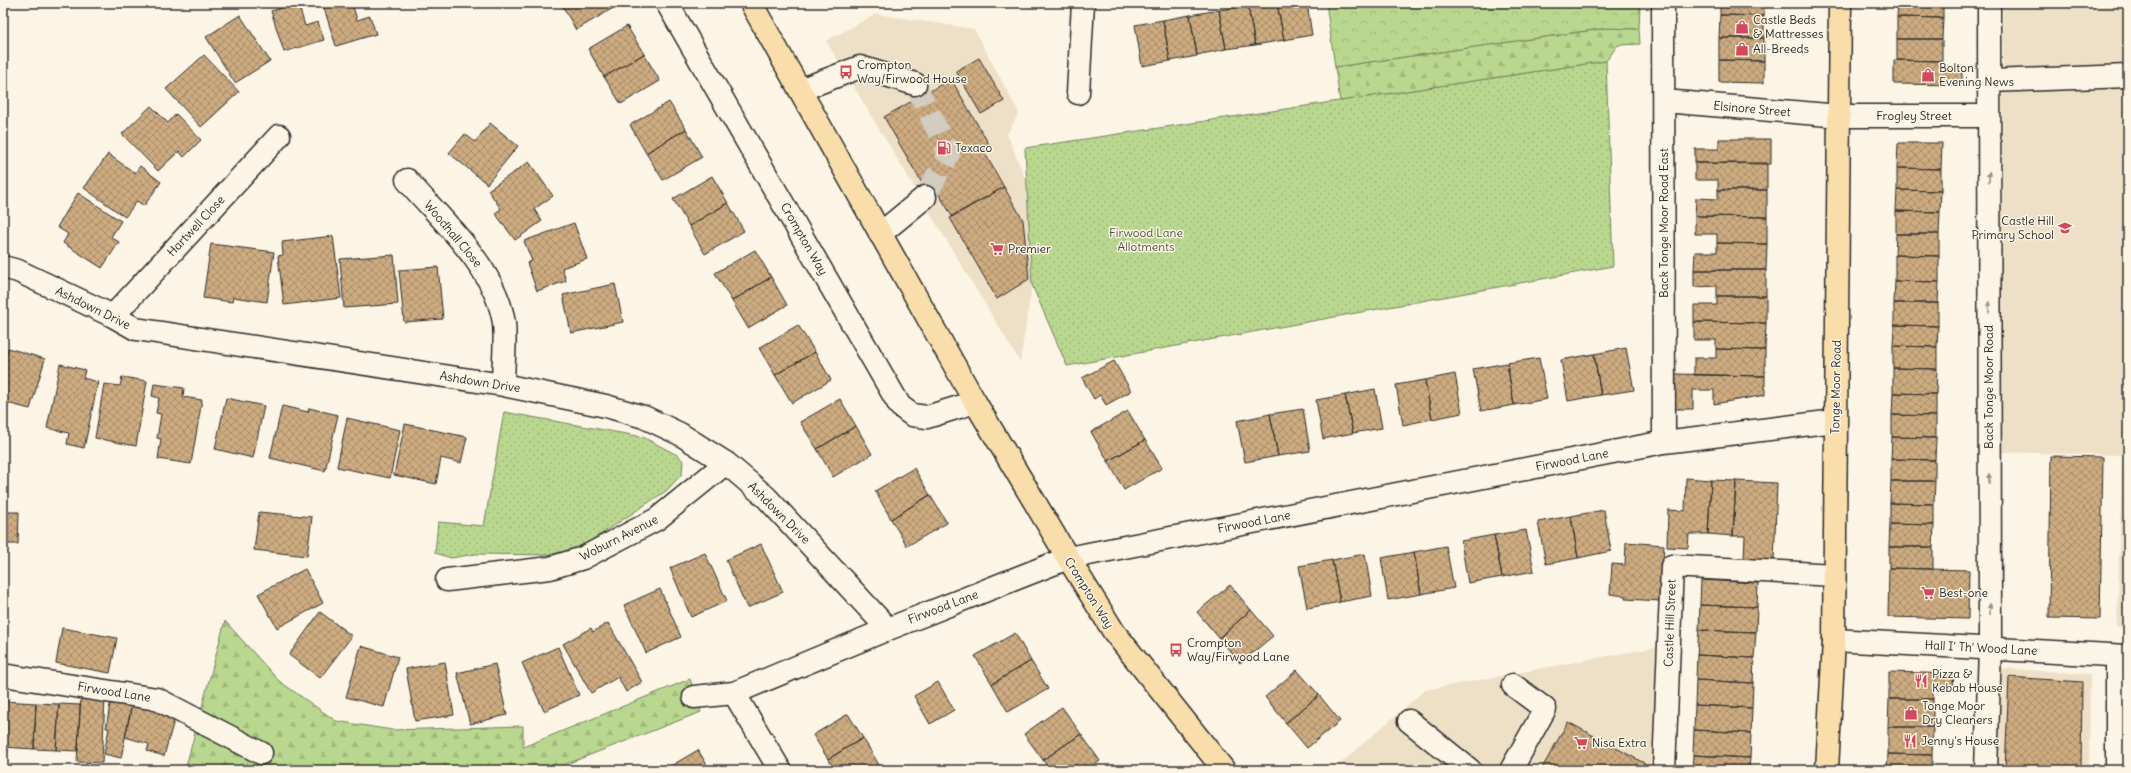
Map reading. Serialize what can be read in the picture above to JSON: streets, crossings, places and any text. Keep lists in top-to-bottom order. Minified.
{"streets":{"main road":["Crompton Way","Tonge Moor Road"],"street":["Elsinore Street","Frogley Street","Back Tonge Moor Road East","Hartwell Close","Woodhall Close","Ashdown Drive","Back Tonge Moor Road","Firwood Lane","Woburn Avenue","Castle Hill Street","Hall I' Th' Wood Lane"]},"crossings":[["Elsinore Street","Frogley Street"],["Elsinore Street","Back Tonge Moor Road East"],["Elsinore Street","Tonge Moor Road"],["Frogley Street","Tonge Moor Road"],["Frogley Street","Back Tonge Moor Road"],["Back Tonge Moor Road East","Firwood Lane"],["Hartwell Close","Ashdown Drive"],["Woodhall Close","Ashdown Drive"],["Crompton Way","Firwood Lane"],["Ashdown Drive","Firwood Lane"],["Ashdown Drive","Woburn Avenue"],["Tonge Moor Road","Firwood Lane"],["Tonge Moor Road","Castle Hill Street"],["Tonge Moor Road","Hall I' Th' Wood Lane"],["Back Tonge Moor Road","Hall I' Th' Wood Lane"]],"one_way":["Back Tonge Moor Road"],"parks":["Firwood Lane Allotments"],"places":{"shop":["Castle Beds & Mattresses","All-Breeds","Bolton Evening News","Tonge Moor Dry Cleaners"],"bus stop":["Crompton Way/Firwood House","Crompton Way/Firwood Lane"],"fuel station":["Texaco"],"school or university":["Castle Hill Primary School"],"supermarket":["Premier","Best-one","Nisa Extra"],"restaurant":["Pizza & Kebab House","Jenny's House"]}}
